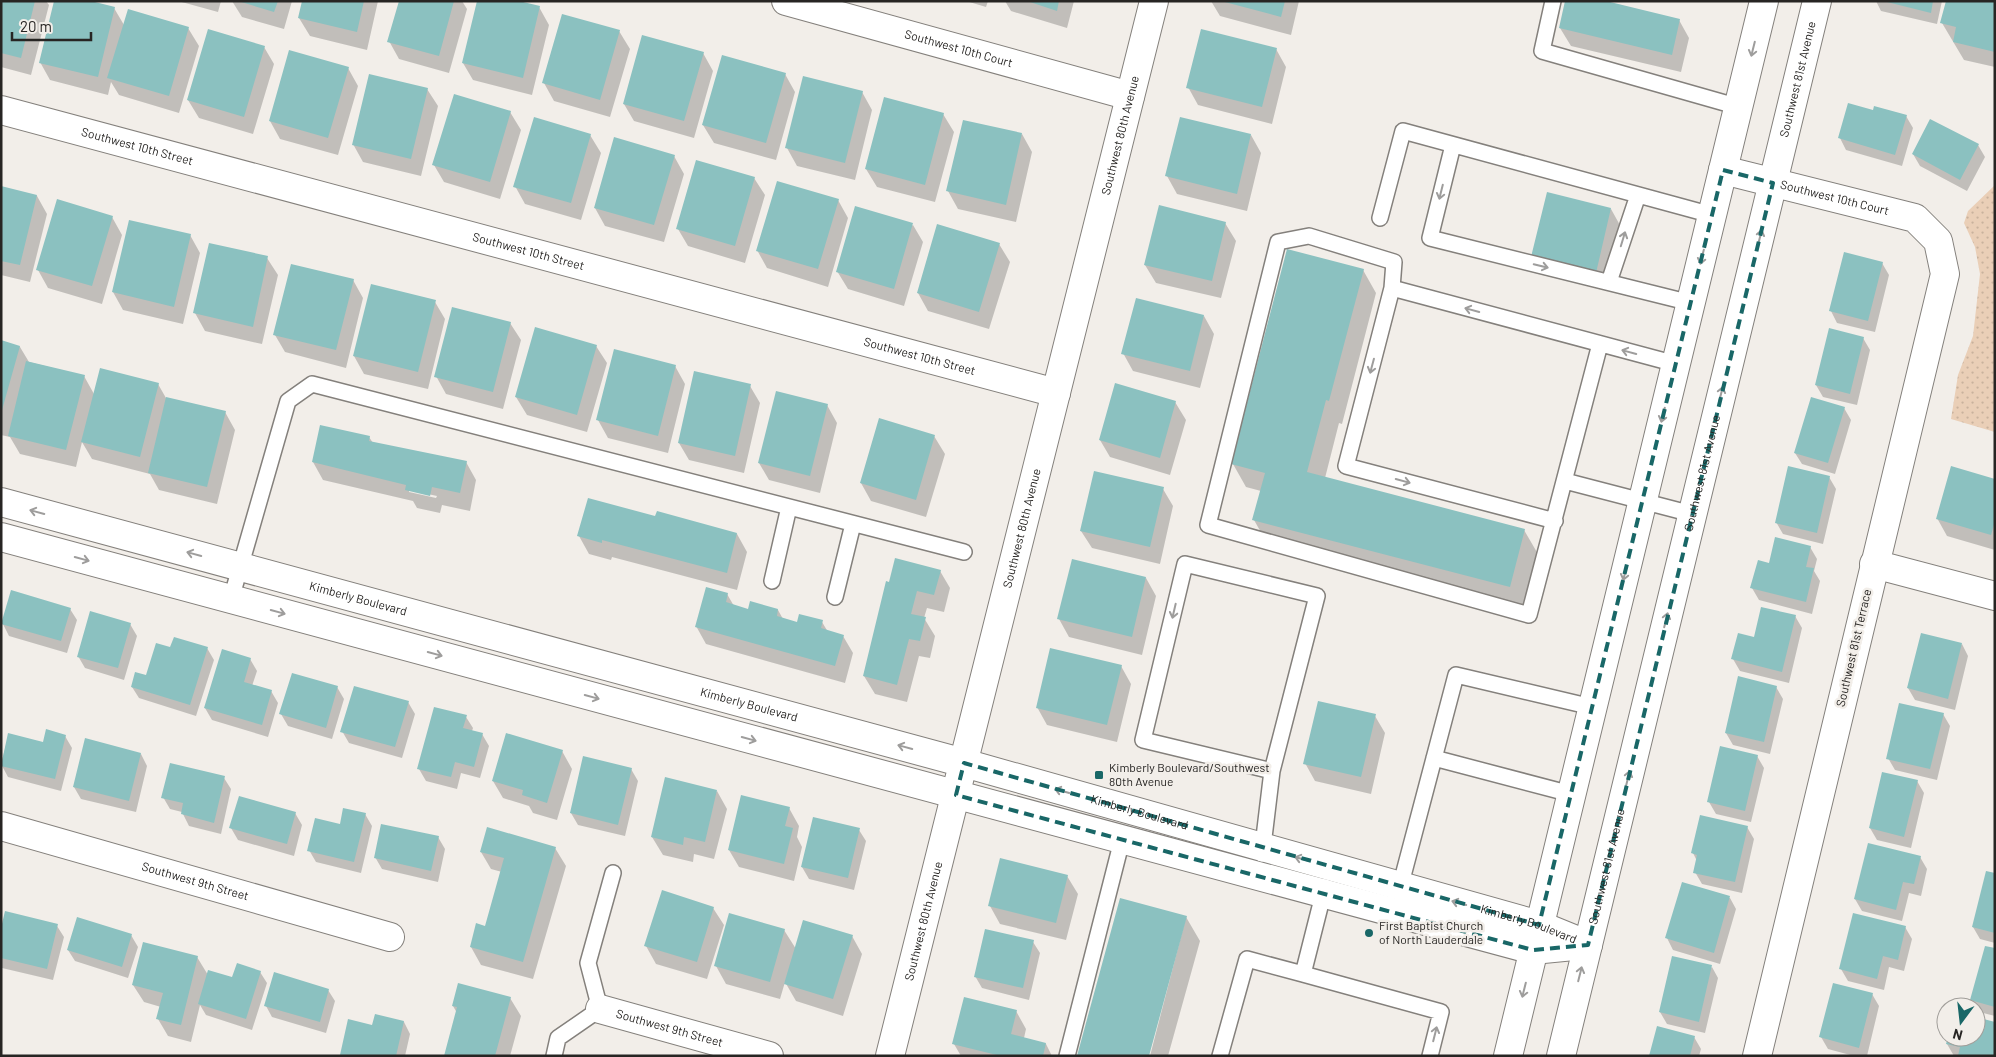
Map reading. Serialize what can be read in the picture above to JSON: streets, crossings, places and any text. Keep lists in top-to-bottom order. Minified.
{"streets":{"street":["Southwest 10th Court","Southwest 81st Avenue","Southwest 80th Avenue","Southwest 10th Street","Kimberly Boulevard","Southwest 81st Terrace","Southwest 9th Street"]},"crossings":[["Southwest 10th Court","Southwest 81st Avenue"],["Southwest 10th Court","Southwest 80th Avenue"],["Southwest 10th Court","Southwest 81st Terrace"],["Southwest 81st Avenue","Kimberly Boulevard"],["Southwest 80th Avenue","Southwest 10th Street"],["Southwest 80th Avenue","Kimberly Boulevard"]],"places":{"transit":["Kimberly Boulevard/Southwest 80th Avenue"],"other":["First Baptist Church of North Lauderdale"]},"scale_bar":"20 m","north":"bottom"}
